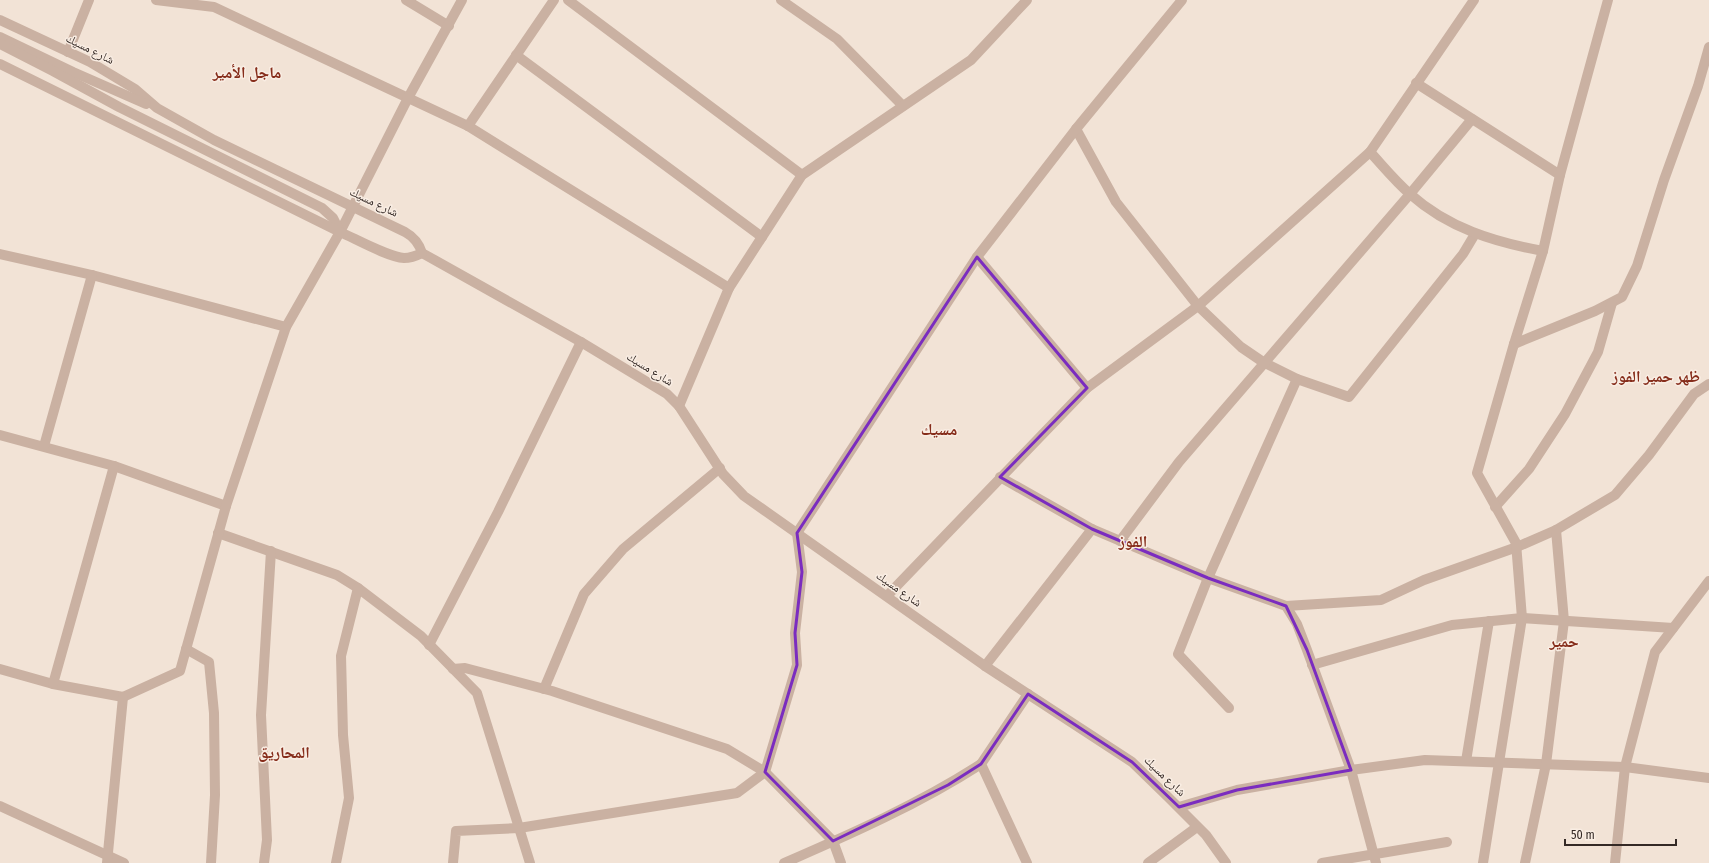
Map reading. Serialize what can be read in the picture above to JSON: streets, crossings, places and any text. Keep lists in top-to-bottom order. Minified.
{"streets":{"street":["شارع مسيك"]},"districts":["ماجل الأمير","ظهر حمير الفوز","مسيك","الفوز","حمير","المحاريق"],"scale_bar":"50 m"}
